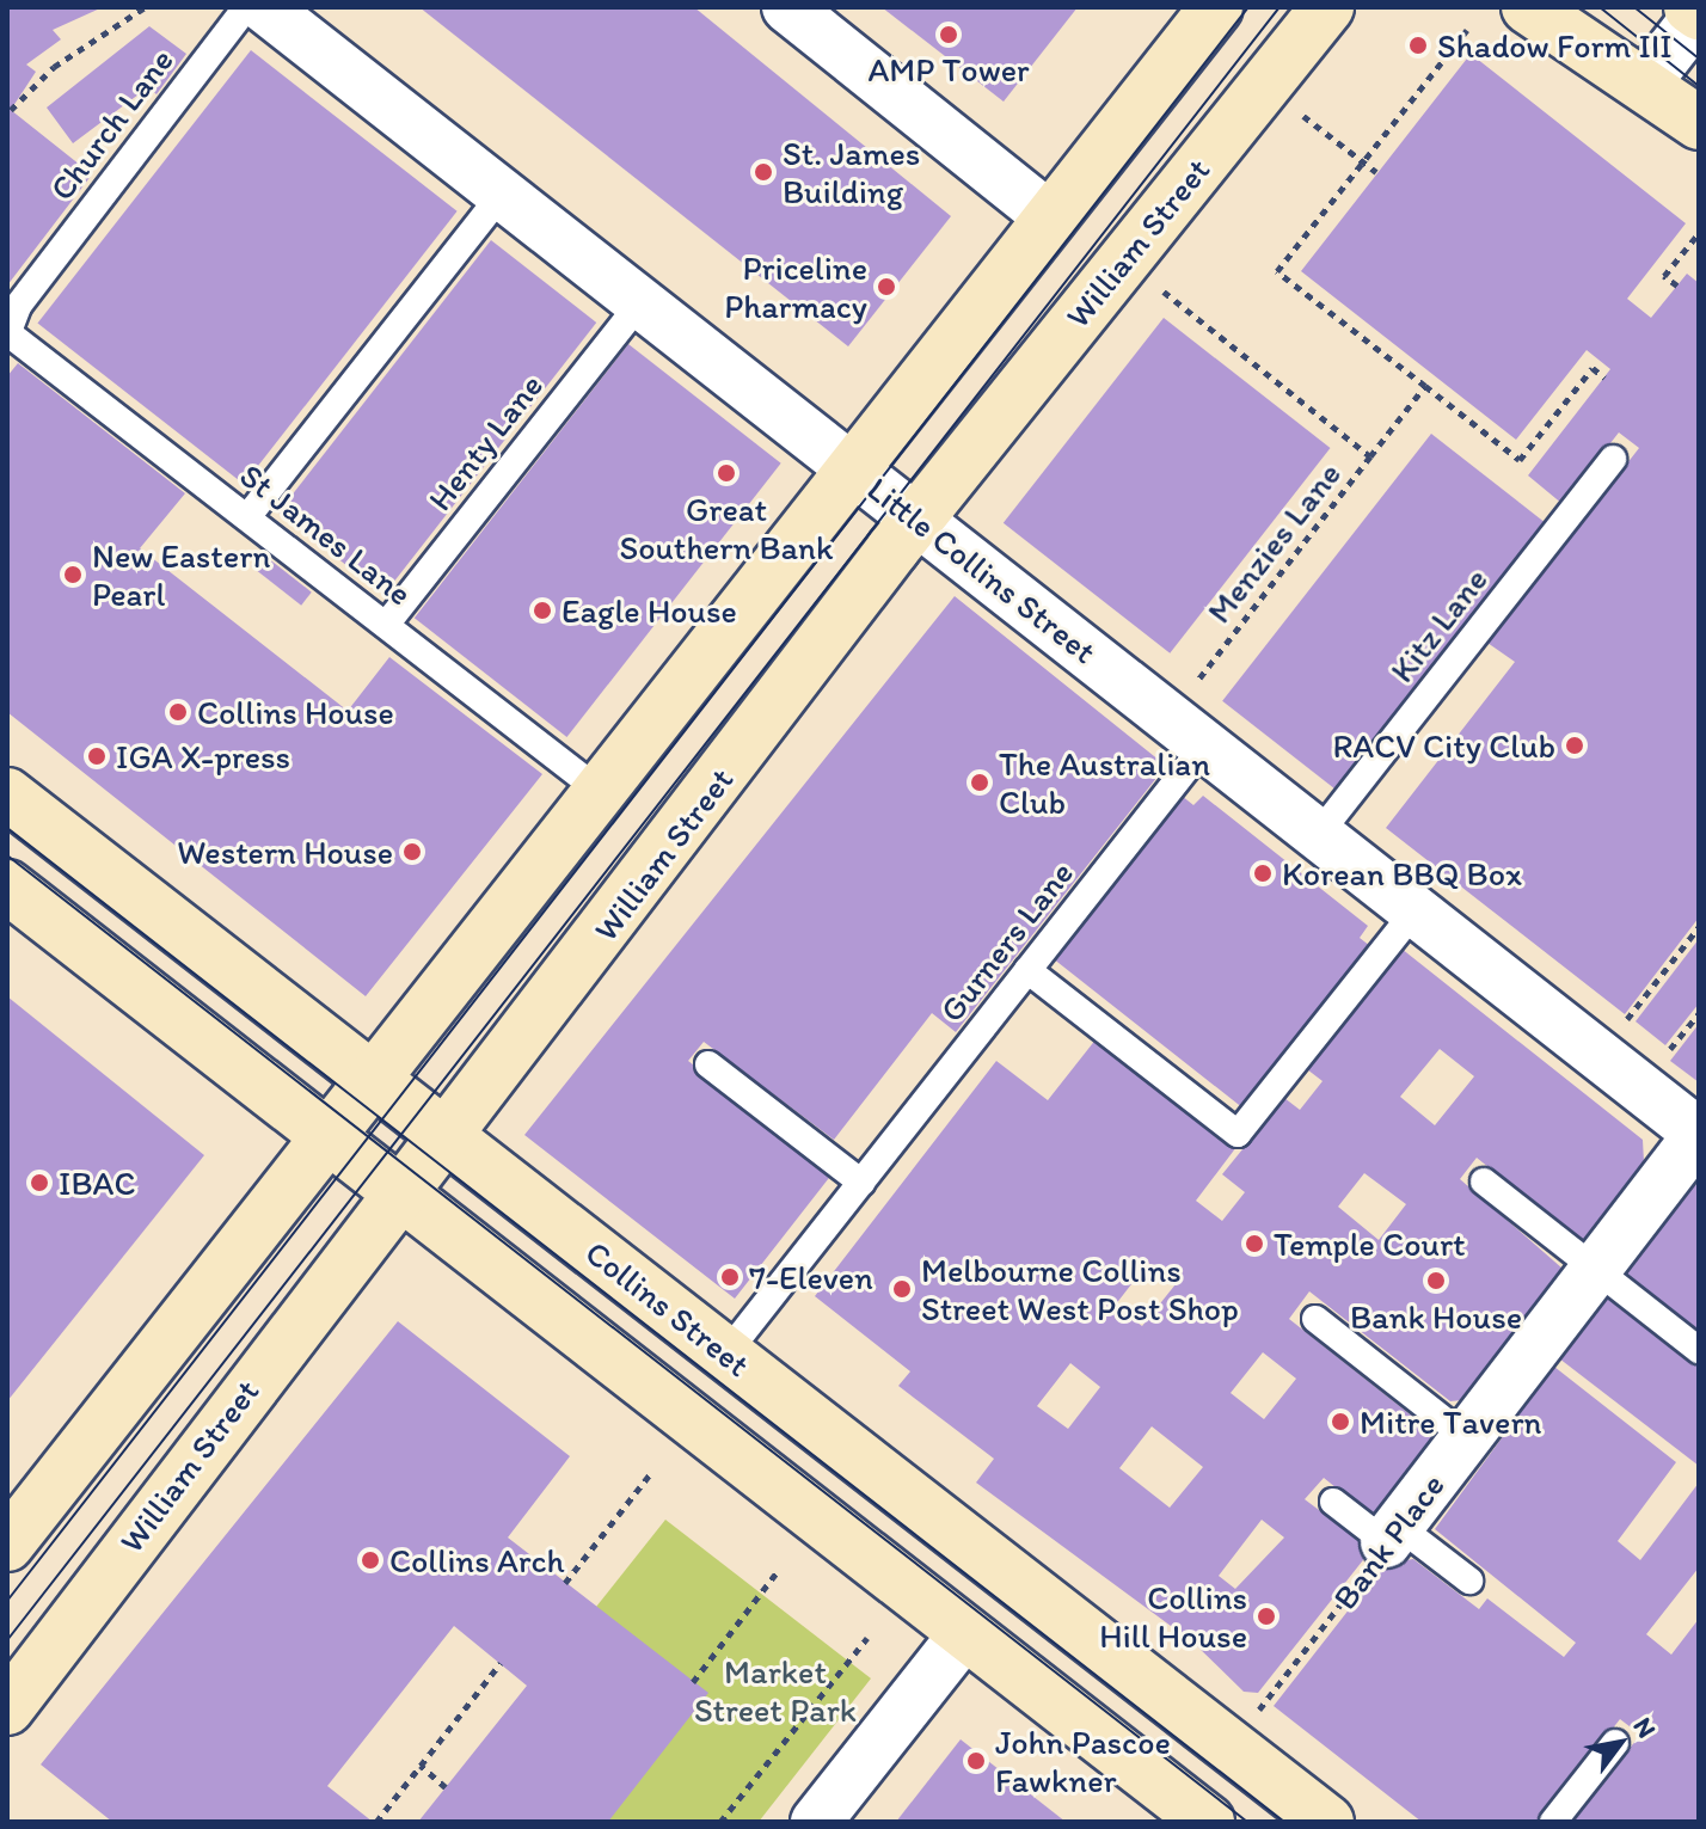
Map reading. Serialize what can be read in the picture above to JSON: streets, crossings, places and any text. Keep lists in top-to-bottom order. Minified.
{"streets":{"street":["William Street","Little Collins Street","Collins Street","Bank Place"],"lane":["Church Lane","Henty Lane","St James Lane","Kitz Lane","Gurners Lane"],"path":["Menzies Lane"]},"crossings":[["Church Lane","St James Lane"],["Church Lane","Little Collins Street"],["William Street","Little Collins Street"],["William Street","Collins Street"],["Henty Lane","St James Lane"],["Henty Lane","Little Collins Street"],["Little Collins Street","Kitz Lane"],["Little Collins Street","Gurners Lane"],["Little Collins Street","Bank Place"],["Gurners Lane","Collins Street"]],"parks":["Market Street Park"],"places":["AMP Tower","Shadow Form III","St. James Building","Priceline Pharmacy","Great Southern Bank","New Eastern Pearl","Eagle House","Collins House","RACV City Club","IGA X-press","The Australian Club","Western House","Korean BBQ Box","IBAC","Temple Court","7-Eleven","Bank House","Melbourne Collins Street West Post Shop","Mitre Tavern","Collins Arch","Collins Hill House","John Pascoe Fawkner"],"north":"top right"}
